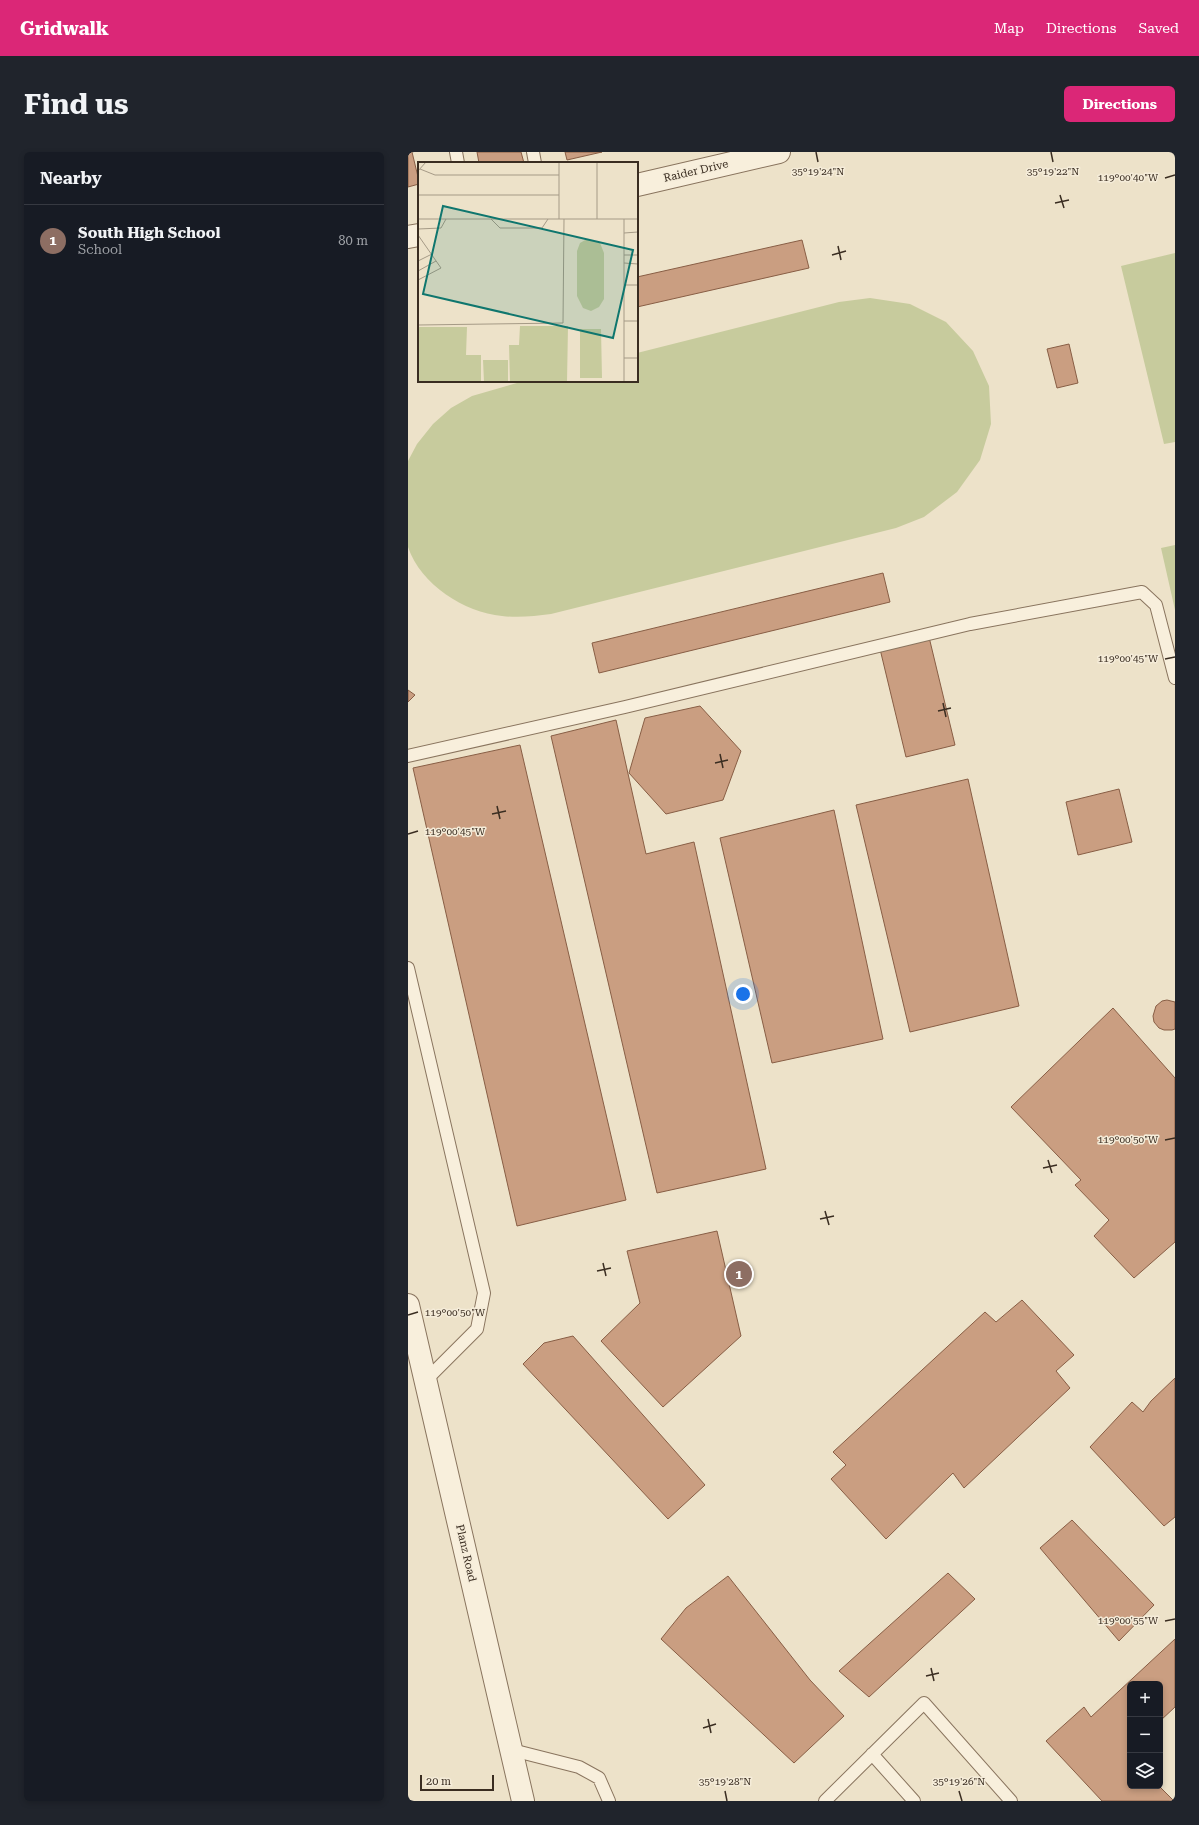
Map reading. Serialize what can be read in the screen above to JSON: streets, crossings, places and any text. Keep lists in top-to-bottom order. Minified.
{"streets":{"street":["Raider Drive","Planz Road"]},"scale_bar":"20 m","page":{"header":"Gridwalk","nav":["Map","Directions","Saved"],"buttons":"Directions","title":"Find us","heading":"Nearby","list":[{"mark":"1","name":"South High School","note":"School","value":"80 m"}],"pins":"1","map_buttons":["+","−"],"scale":"20 m"},"coordinates":["35°19'24\"N","35°19'22\"N","119°00'40\"W","119°00'45\"W","119°00'50\"W","119°00'55\"W","35°19'28\"N","35°19'26\"N"]}
